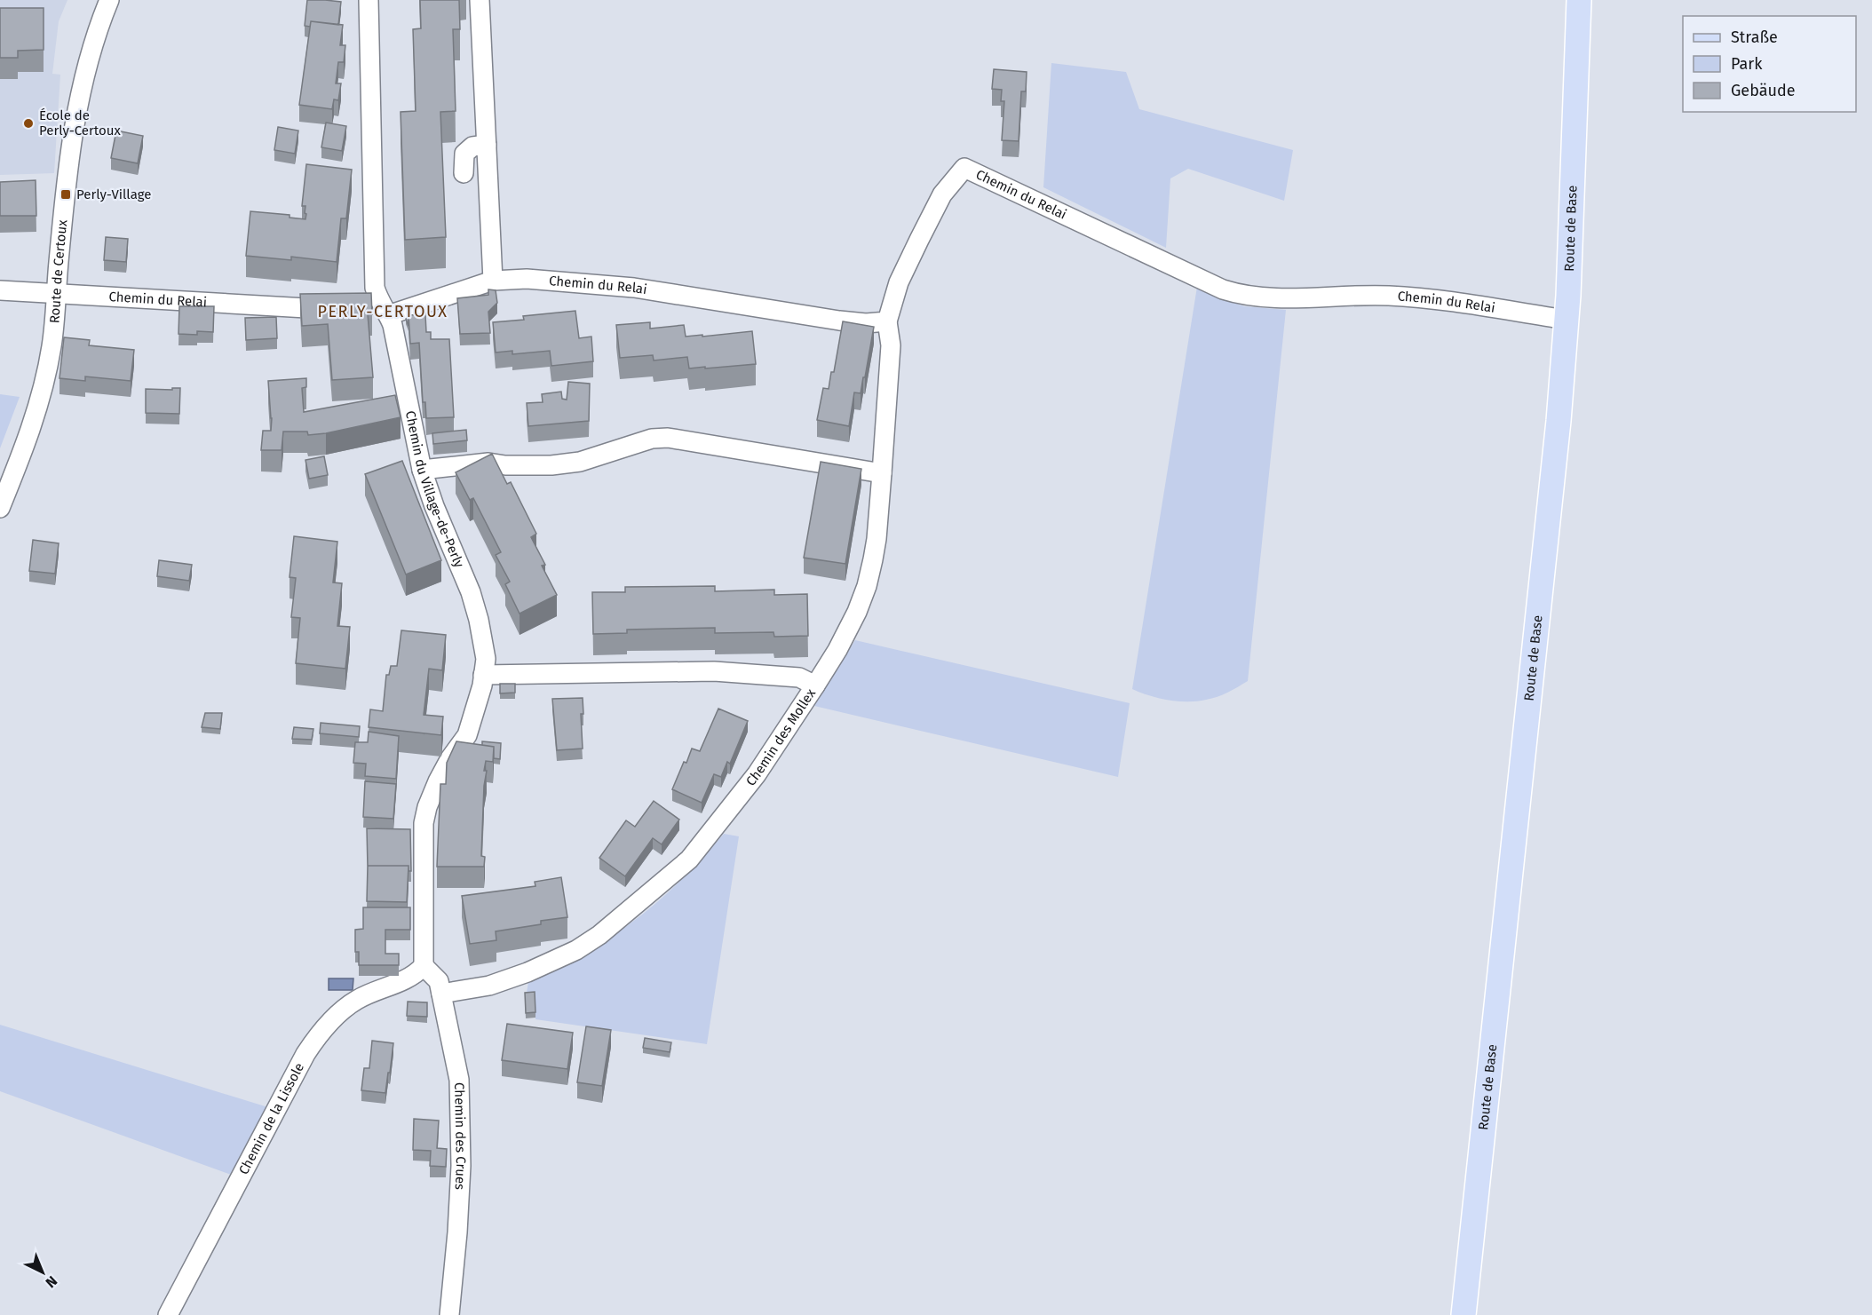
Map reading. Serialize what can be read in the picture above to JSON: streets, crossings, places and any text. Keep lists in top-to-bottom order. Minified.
{"streets":{"main road":["Route de Base"],"street":["Chemin du Relai","Route de Certoux","Chemin du Village-de-Perly","Chemin des Mollex","Chemin de la Lissole","Chemin des Crues"]},"crossings":[["Chemin du Relai","Route de Base"],["Chemin du Relai","Route de Certoux"],["Chemin du Relai","Chemin du Village-de-Perly"],["Chemin du Relai","Chemin des Mollex"],["Chemin du Village-de-Perly","Chemin de la Lissole"],["Chemin du Village-de-Perly","Chemin des Crues"],["Chemin des Mollex","Chemin des Crues"],["Chemin de la Lissole","Chemin des Crues"]],"districts":["PERLY-CERTOUX"],"places":{"other":["École de Perly-Certoux"],"transit":["Perly-Village"]},"legend":["Straße","Park","Gebäude"],"north":"bottom right"}
